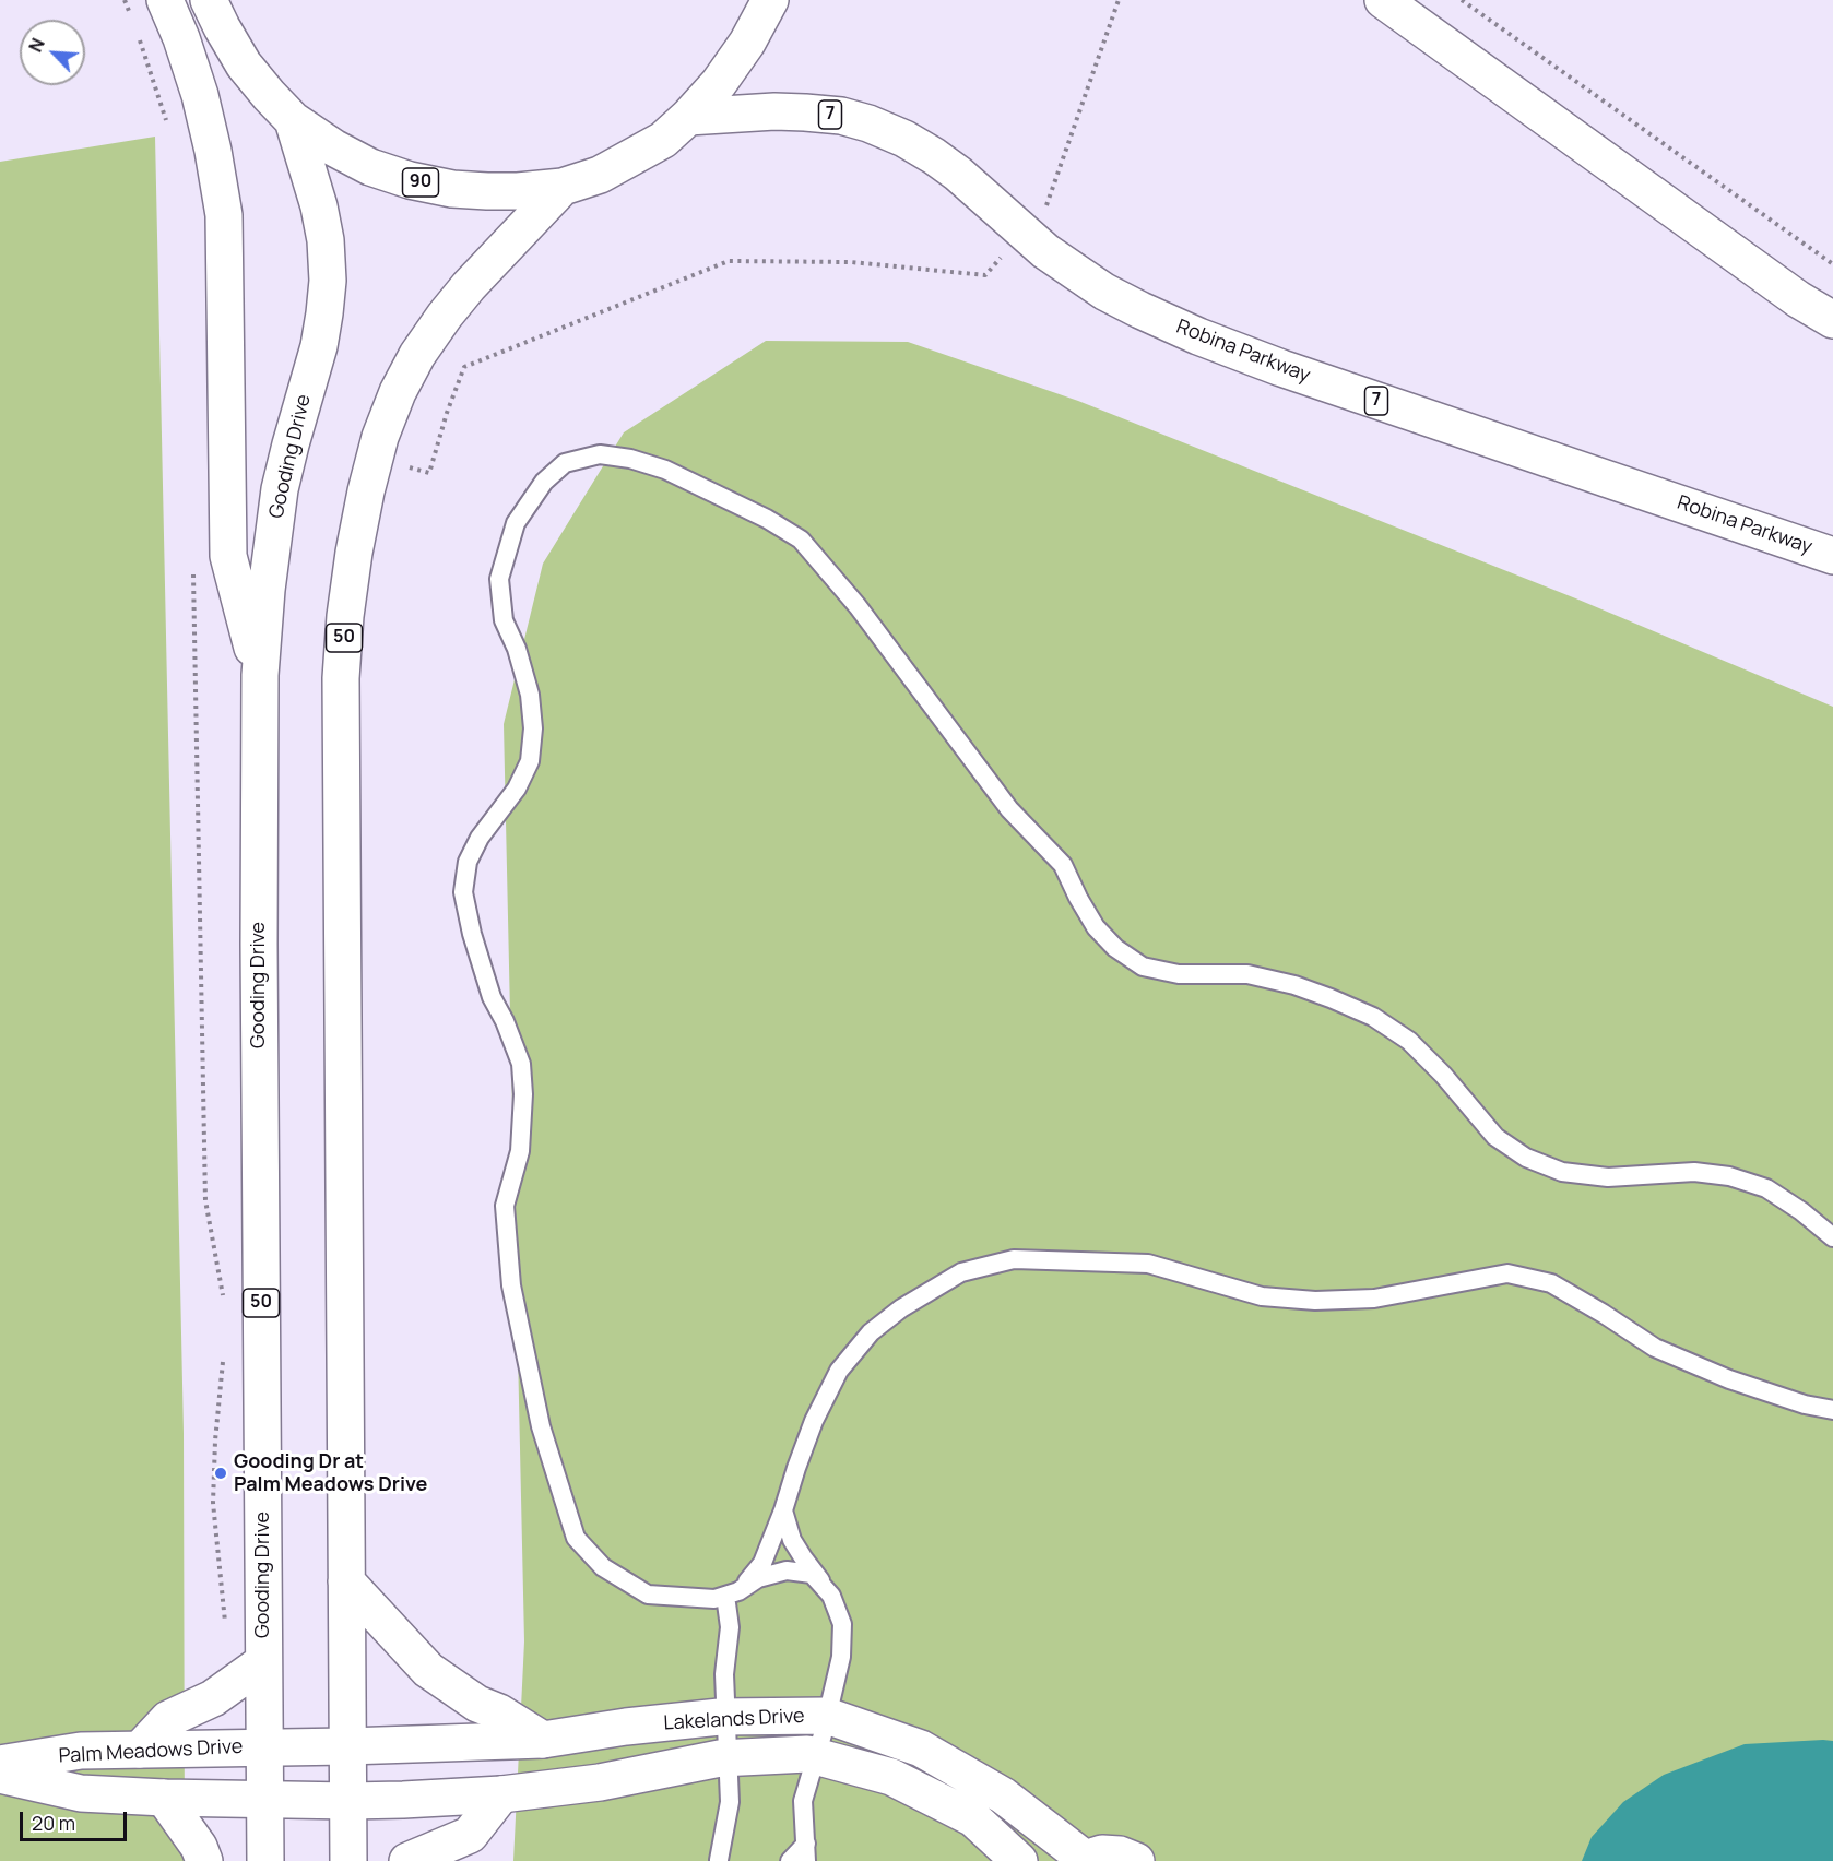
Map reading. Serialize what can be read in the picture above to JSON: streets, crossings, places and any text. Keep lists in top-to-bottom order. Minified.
{"streets":{"main road":["7","90","Robina Parkway","Gooding Drive","50","Lakelands Drive","Palm Meadows Drive"]},"crossings":[["90","Robina Parkway"],["90","Gooding Drive"],["90","50"],["Gooding Drive","Lakelands Drive"],["Gooding Drive","Palm Meadows Drive"],["50","Lakelands Drive"],["50","Palm Meadows Drive"],["Lakelands Drive","Palm Meadows Drive"]],"places":["Gooding Dr at Palm Meadows Drive"],"scale_bar":"20 m","north":"top left"}
